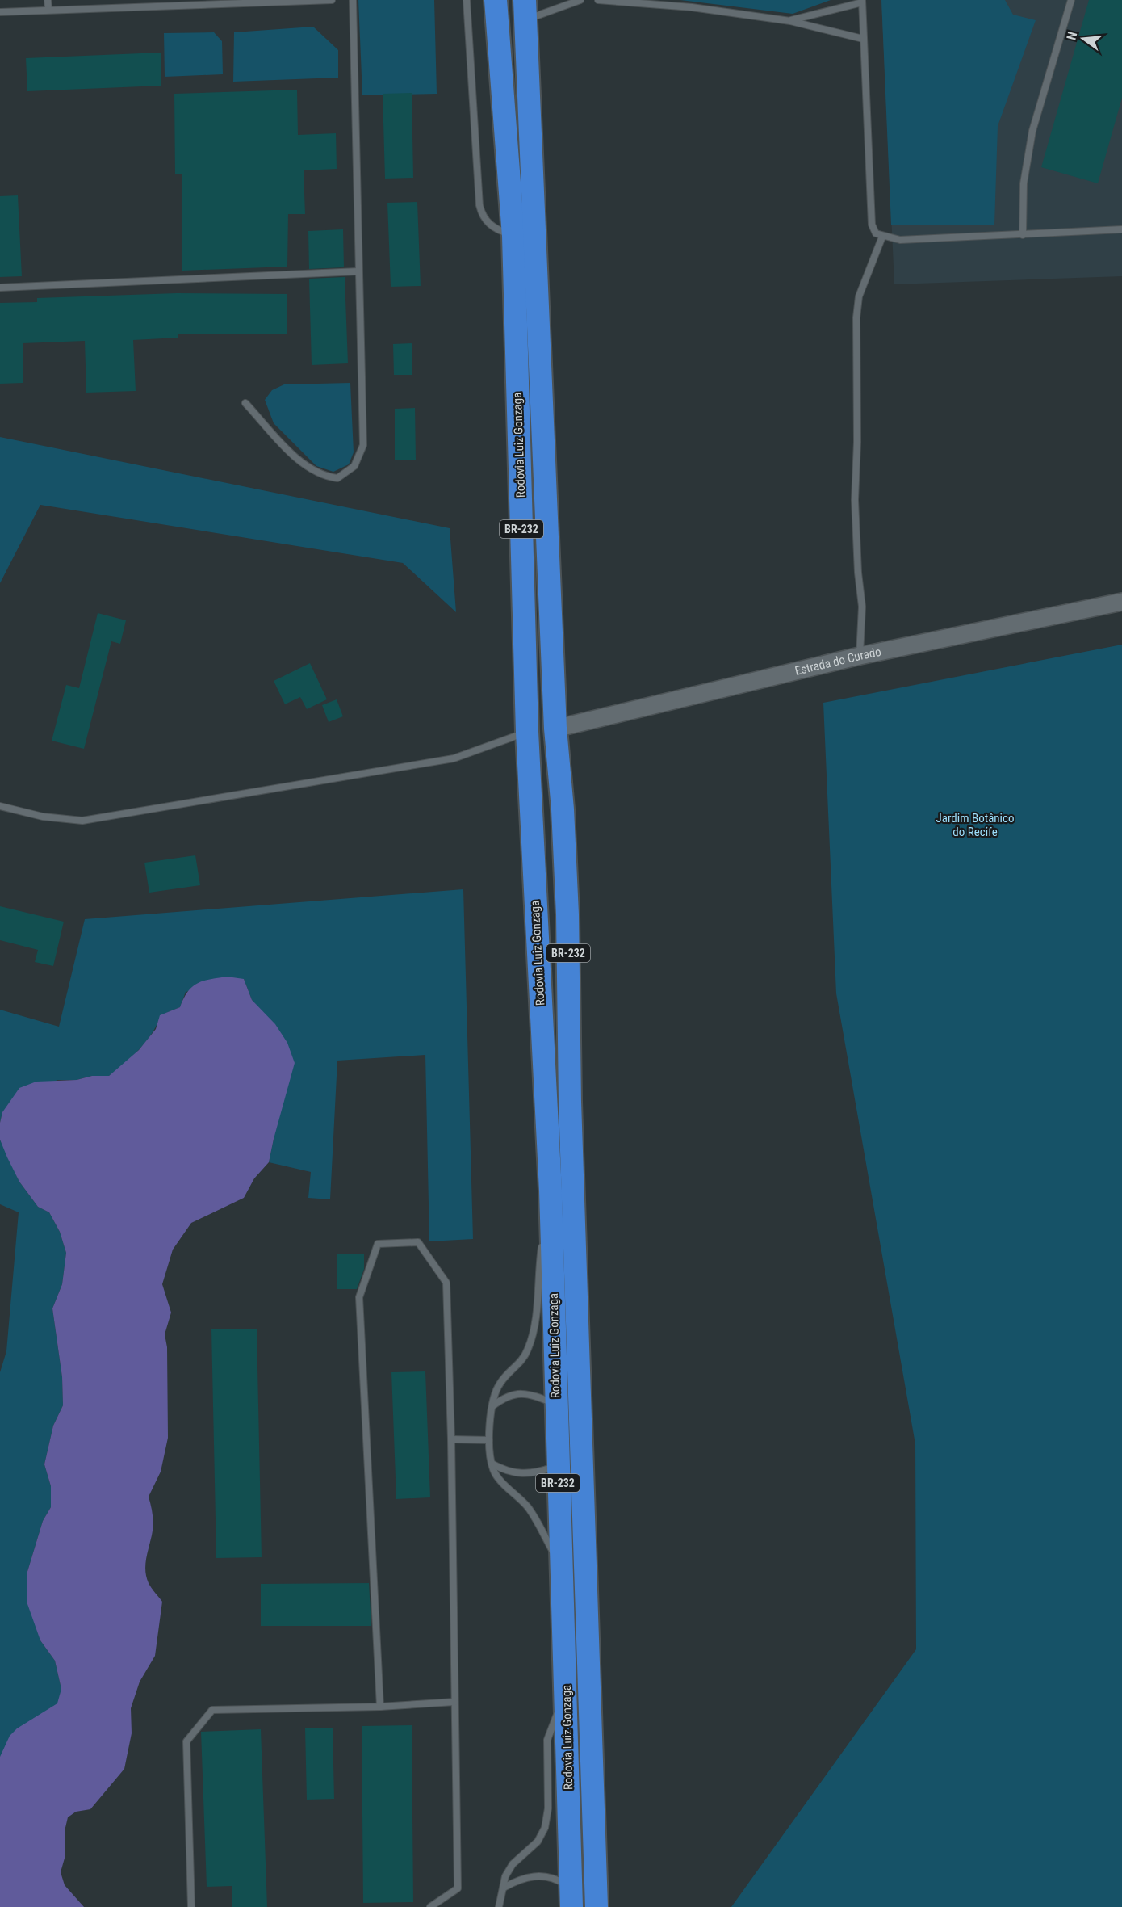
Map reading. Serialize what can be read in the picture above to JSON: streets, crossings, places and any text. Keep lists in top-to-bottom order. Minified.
{"streets":{"highway":["Rodovia Luiz Gonzaga","BR-232"],"main road":["Estrada do Curado"]},"crossings":[["Rodovia Luiz Gonzaga","Estrada do Curado"]],"parks":["Jardim Botânico do Recife"],"north":"left"}
